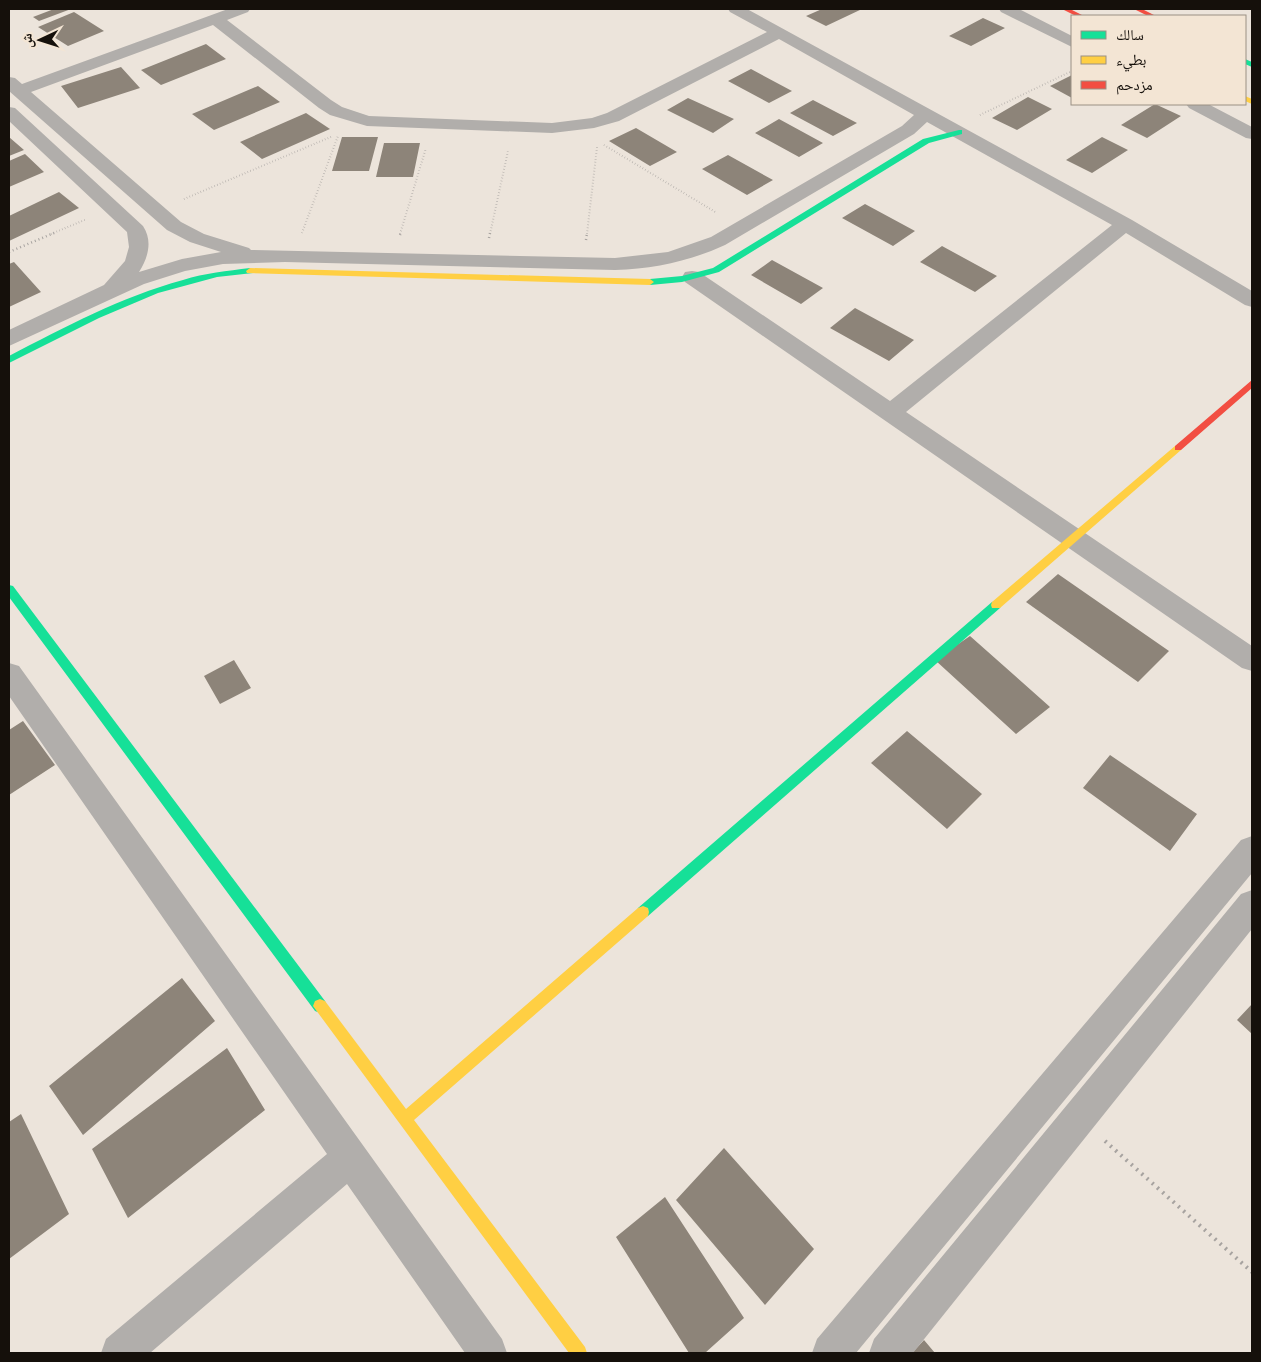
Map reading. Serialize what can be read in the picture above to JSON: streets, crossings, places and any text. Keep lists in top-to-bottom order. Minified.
{"legend":["سالك","بطيء","مزدحم"],"north":"left"}
